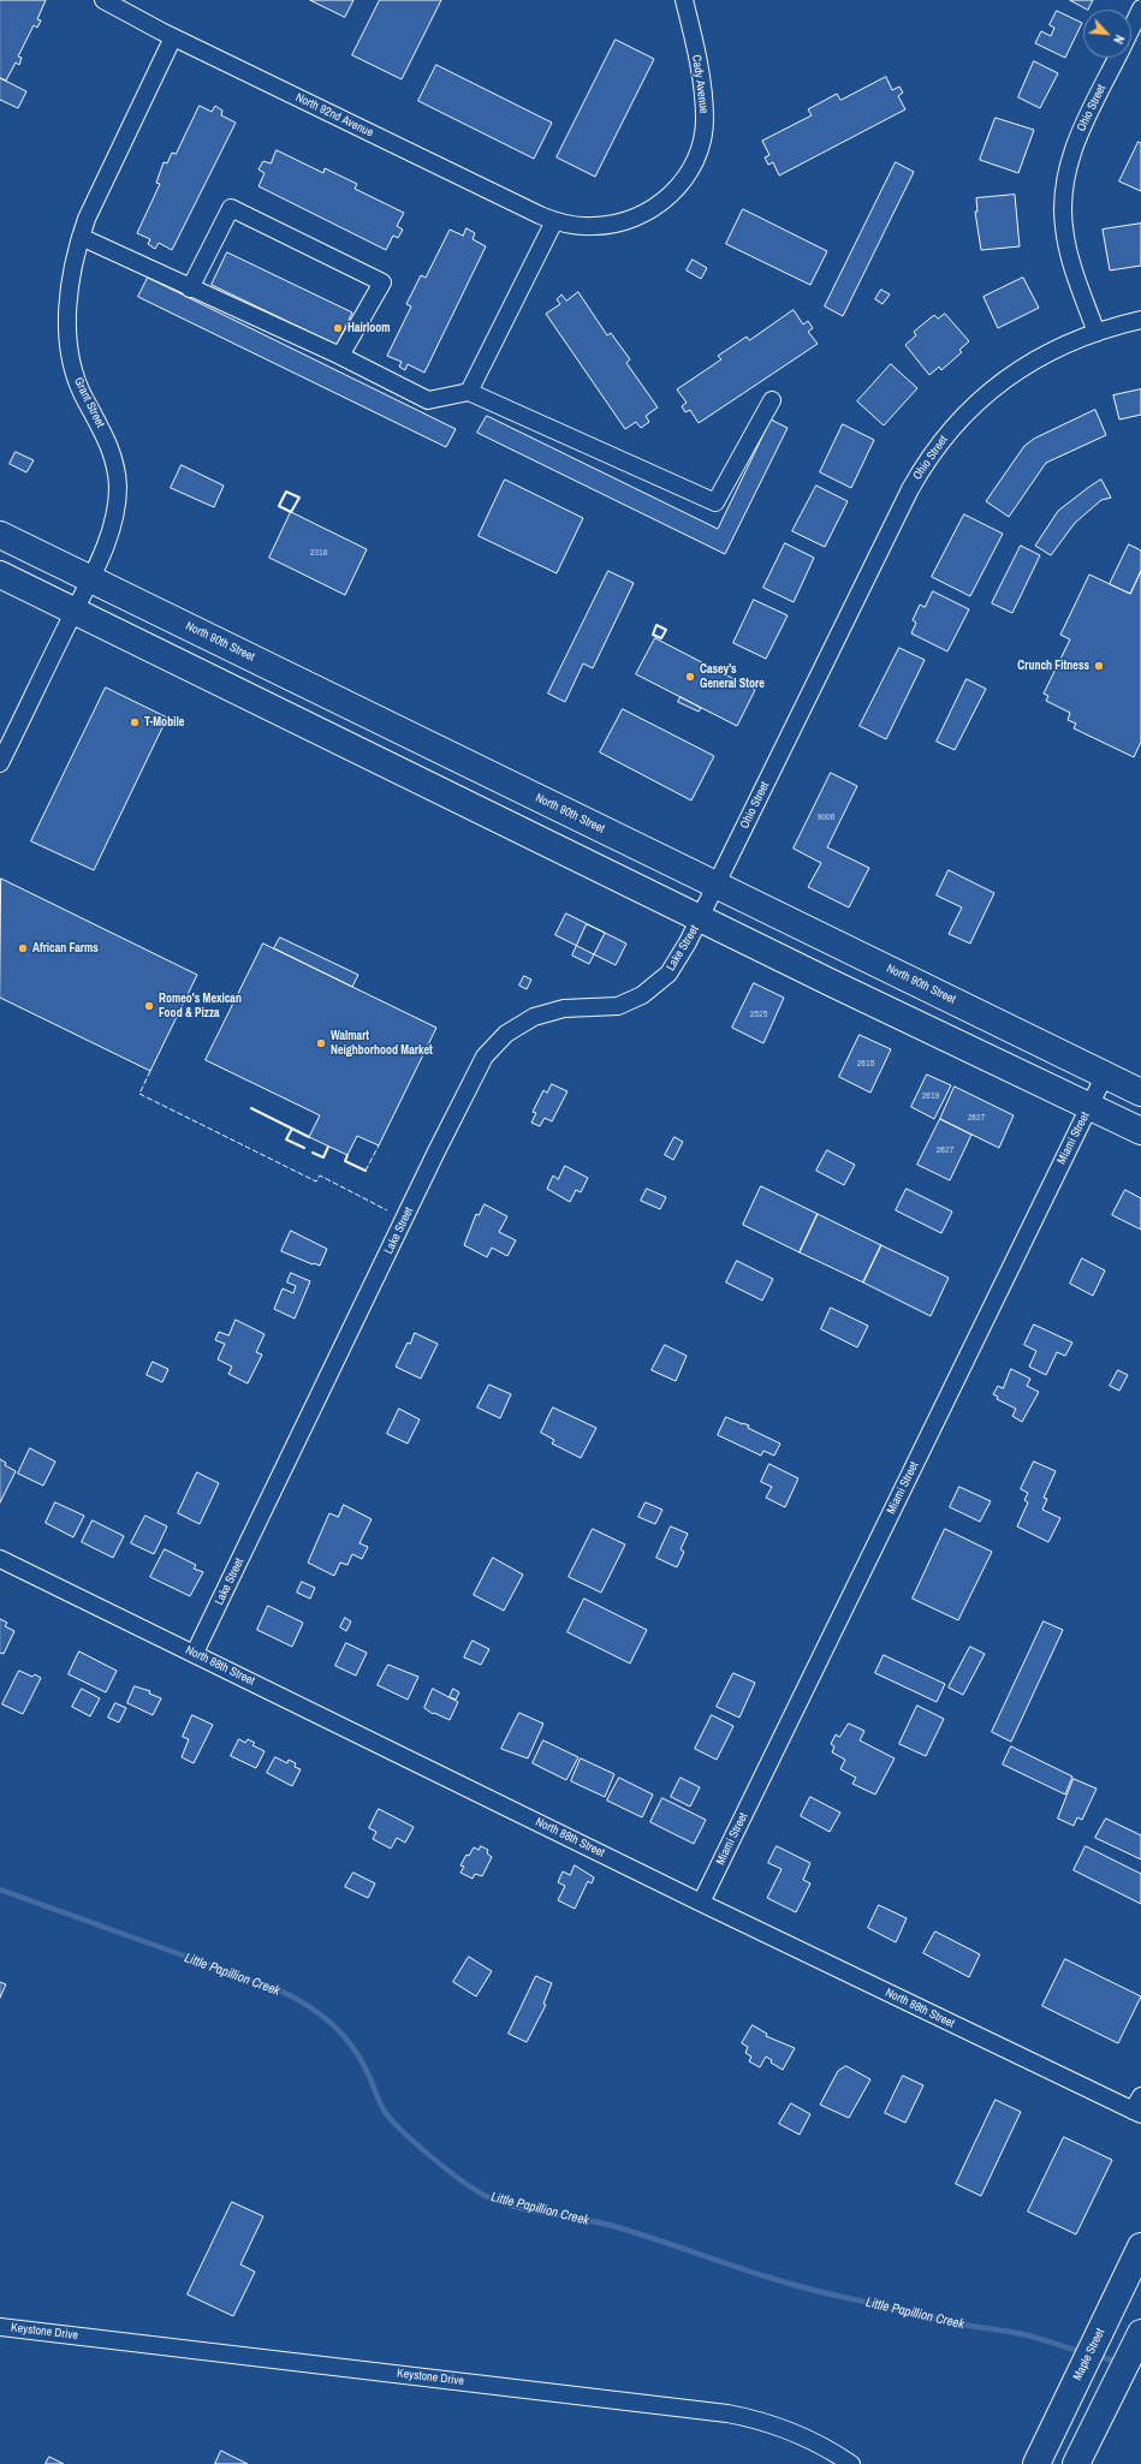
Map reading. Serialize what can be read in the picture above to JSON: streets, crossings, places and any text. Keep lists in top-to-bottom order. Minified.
{"streets":{"main road":["North 90th Street","Maple Street"],"street":["Cady Avenue","Ohio Street","North 92nd Avenue","Grant Street","Lake Street","Miami Street","North 88th Street","Keystone Drive"]},"crossings":[["Cady Avenue","North 92nd Avenue"],["Ohio Street","North 90th Street"],["Ohio Street","Lake Street"],["North 92nd Avenue","Grant Street"],["Grant Street","North 90th Street"],["North 90th Street","Miami Street"],["Lake Street","North 88th Street"],["Miami Street","North 88th Street"]],"water":["Little Papillion Creek"],"places":["Hairloom","Crunch Fitness","Casey's General Store","T-Mobile","African Farms","Romeo's Mexican Food & Pizza","Walmart Neighborhood Market"],"house_numbers":["2318","9006","2525","2615","2619","2627","2627"],"north":"bottom right"}
